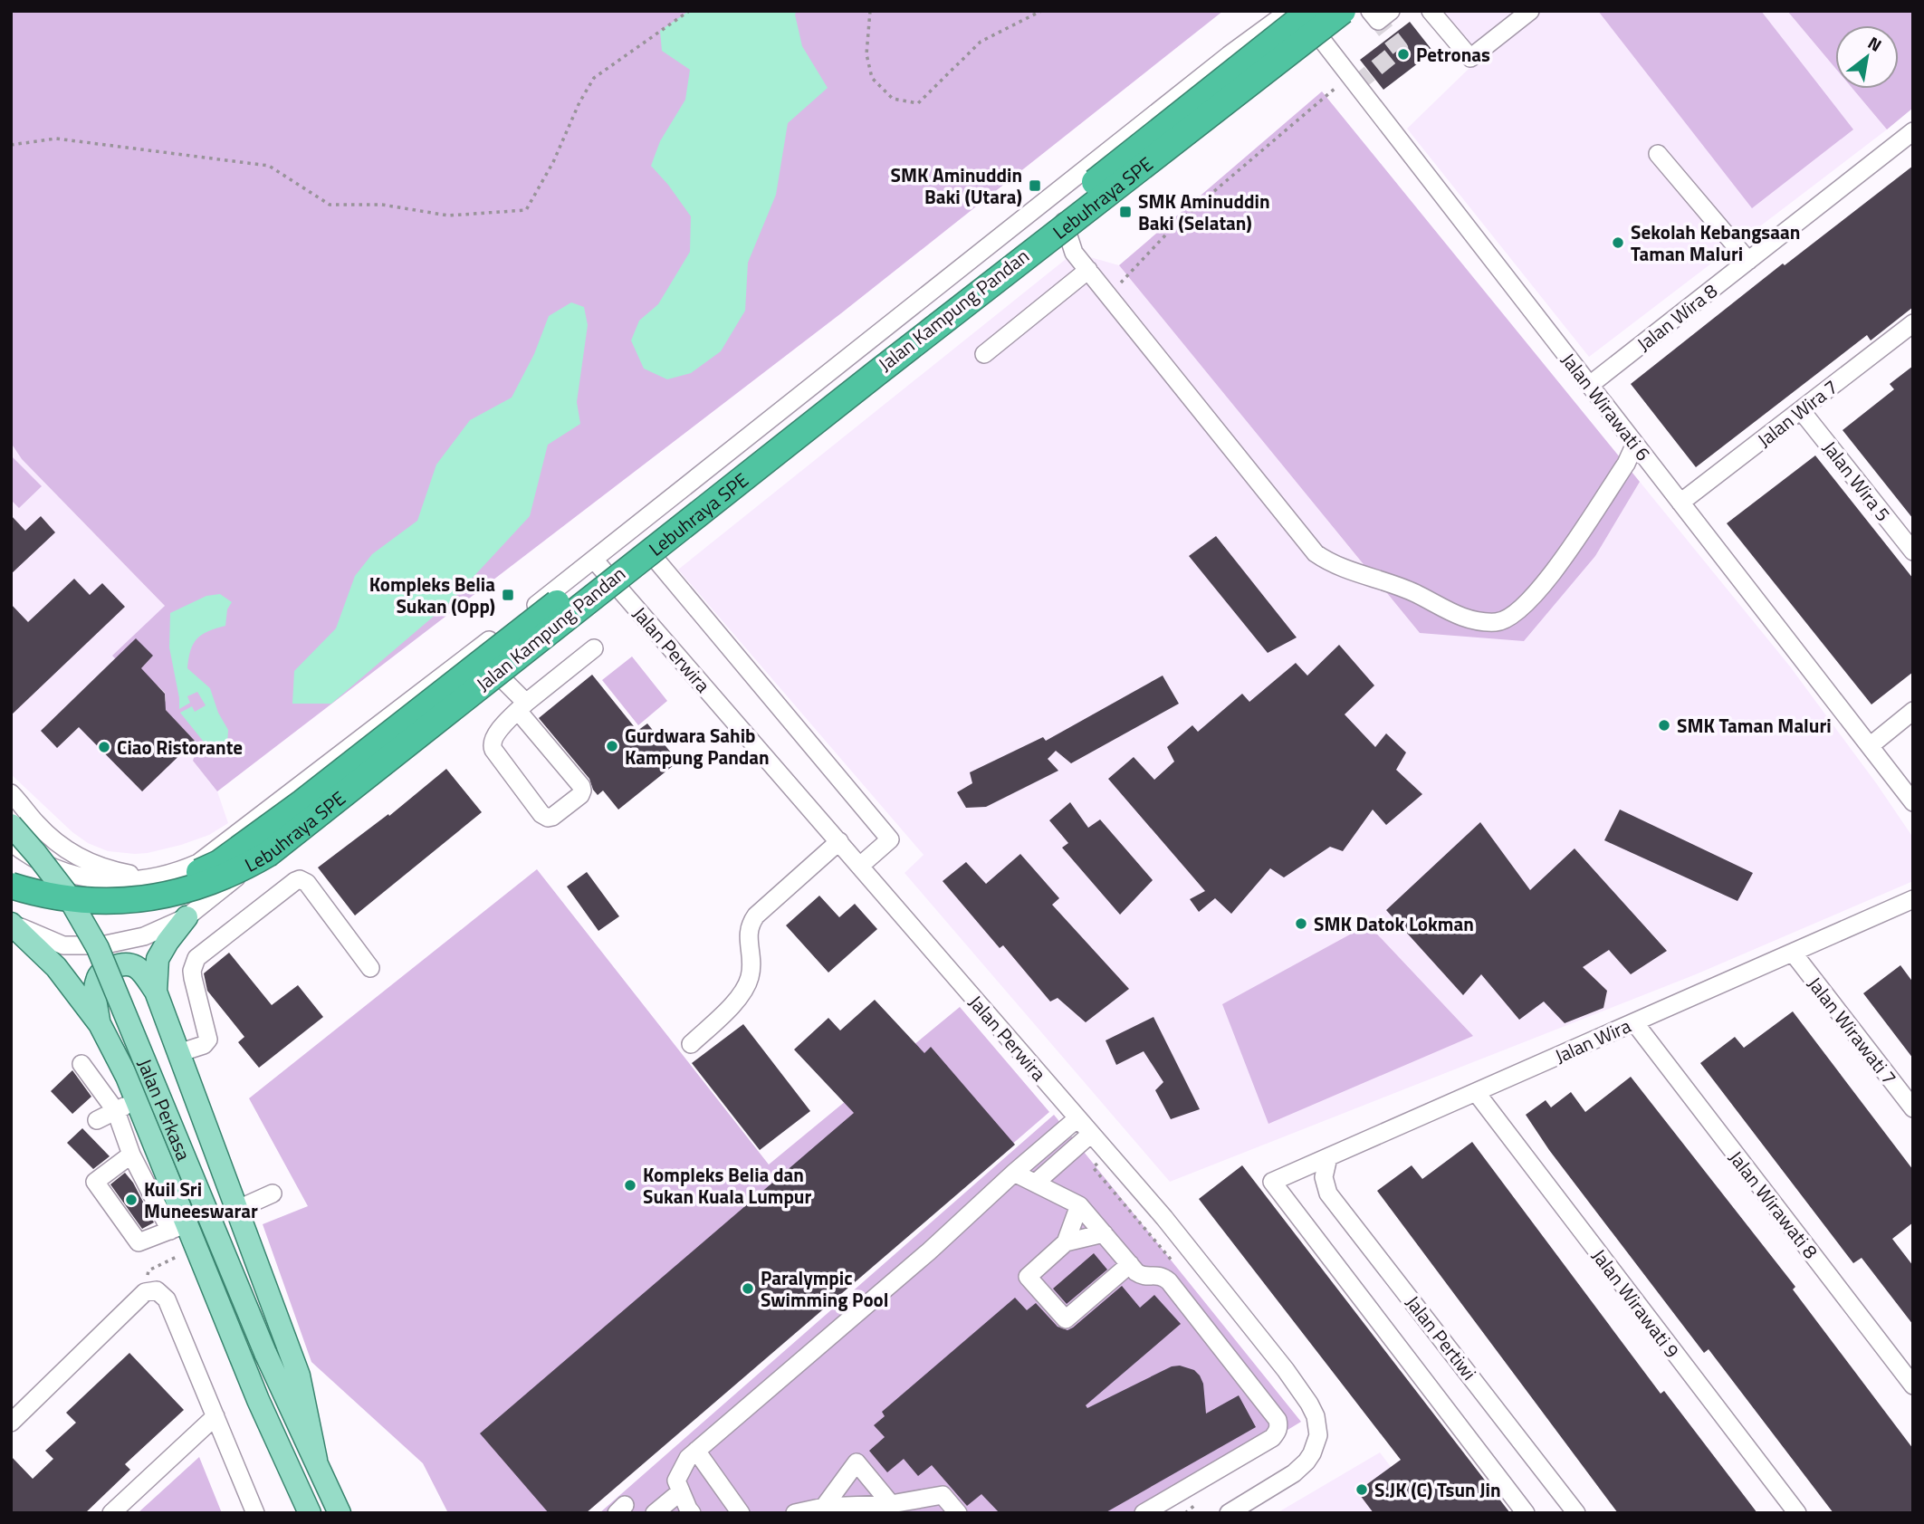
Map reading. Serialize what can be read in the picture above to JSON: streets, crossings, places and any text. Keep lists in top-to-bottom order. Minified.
{"streets":{"highway":["Lebuhraya SPE"],"main road":["Jalan Perkasa"],"street":["Jalan Kampung Pandan","Jalan Wira 8","Jalan Wirawati 6","Jalan Wira 7","Jalan Wira 5","Jalan Perwira","Jalan Wirawati 7","Jalan Wira","Jalan Wirawati 8","Jalan Wirawati 9","Jalan Pertiwi"]},"crossings":[["Lebuhraya SPE","Jalan Kampung Pandan"],["Lebuhraya SPE","Jalan Wirawati 6"],["Jalan Kampung Pandan","Jalan Wirawati 6"],["Jalan Kampung Pandan","Jalan Perwira"],["Jalan Kampung Pandan","Jalan Perkasa"],["Jalan Wira 8","Jalan Wirawati 6"],["Jalan Wirawati 6","Jalan Wira 7"],["Jalan Wira 7","Jalan Wira 5"],["Jalan Wirawati 7","Jalan Wira"],["Jalan Wira","Jalan Wirawati 8"],["Jalan Wira","Jalan Wirawati 9"],["Jalan Wira","Jalan Pertiwi"]],"places":{"other":["Petronas","Sekolah Kebangsaan Taman Maluri","SMK Taman Maluri","Gurdwara Sahib Kampung Pandan","Ciao Ristorante","SMK Datok Lokman","Kompleks Belia dan Sukan Kuala Lumpur","Kuil Sri Muneeswarar","Paralympic Swimming Pool","S.JK (C) Tsun Jin"],"transit":["SMK Aminuddin Baki (Utara)","SMK Aminuddin Baki (Selatan)","Kompleks Belia Sukan (Opp)"]},"north":"top right"}
